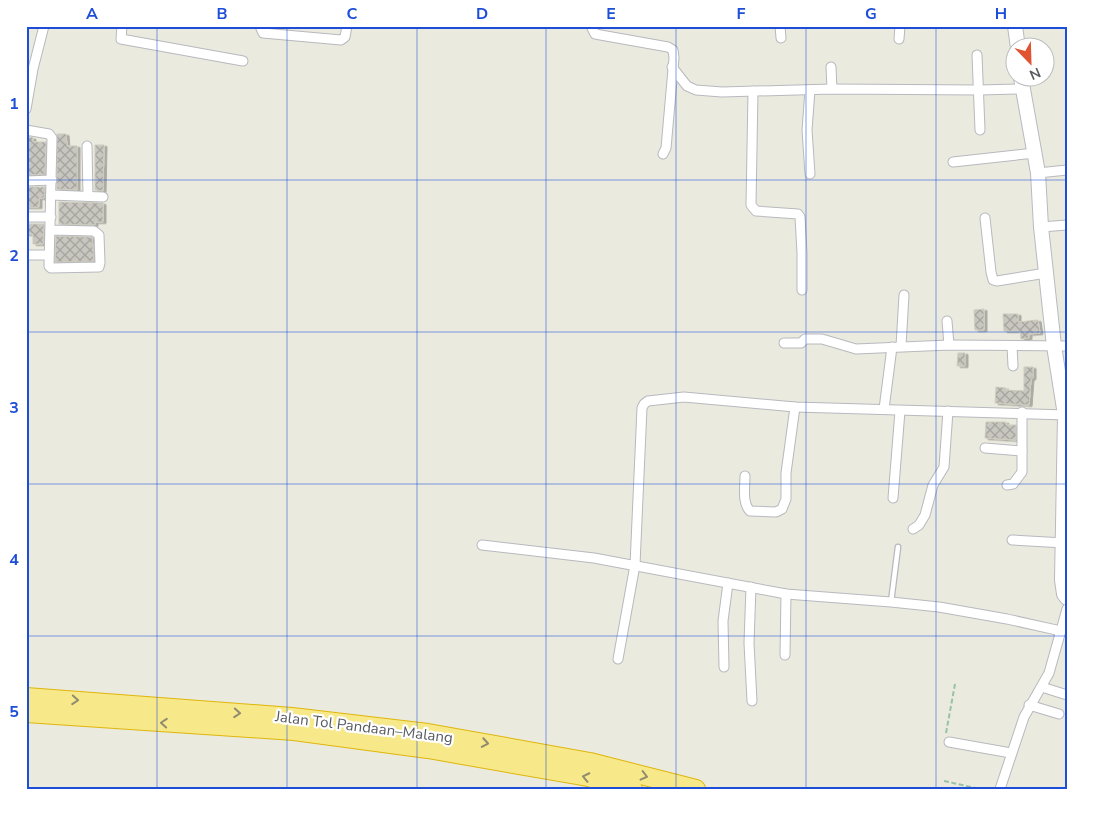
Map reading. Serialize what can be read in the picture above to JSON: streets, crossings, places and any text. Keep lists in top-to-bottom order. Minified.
{"streets":{"highway":["Jalan Tol Pandaan–Malang"]},"north":"bottom right","grid":{"columns":["A","B","C","D","E","F","G","H"],"rows":["1","2","3","4","5"]}}
